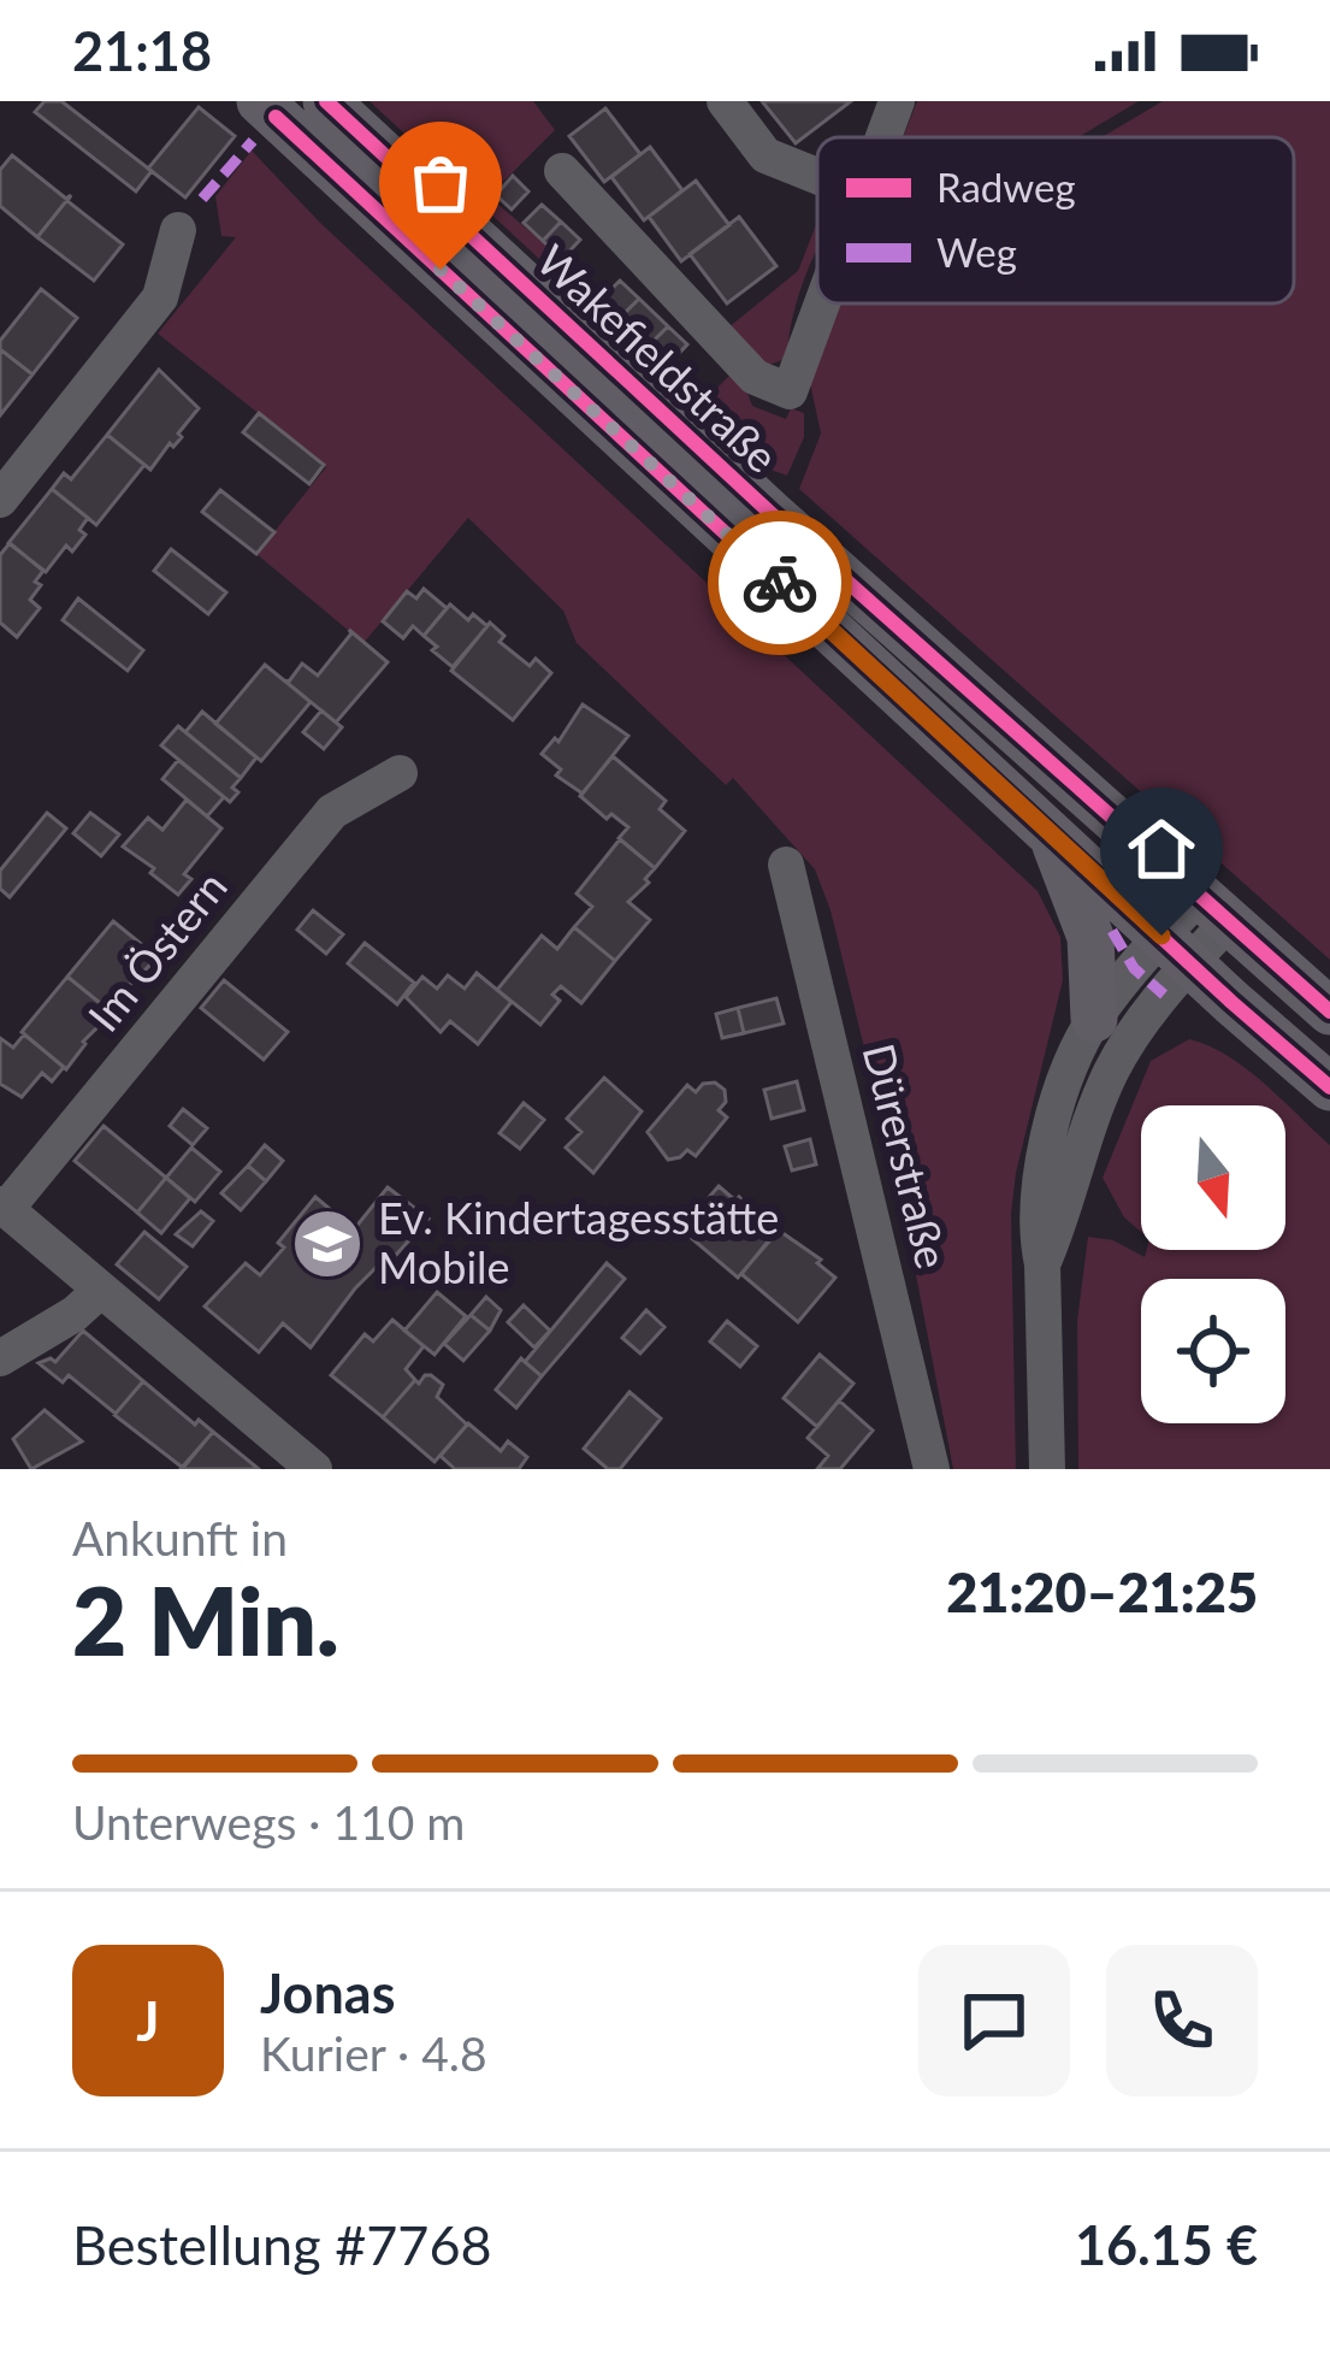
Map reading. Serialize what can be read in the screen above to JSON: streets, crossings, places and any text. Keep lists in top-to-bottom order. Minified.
{"streets":{"main road":["Wakefieldstraße"],"street":["Im Östern","Dürerstraße"]},"places":{"school or university":["Ev. Kindertagesstätte Mobile"]},"legend":["Radweg","Weg"],"north":"bottom","page":{"status":"21:18","heading":["2 Min.","Ankunft in","21:20–21:25"],"panel":["Jonas","Kurier · 4.8","Bestellung #7768","16.15 €"],"bar":"Unterwegs · 110 m","round":"J"}}
